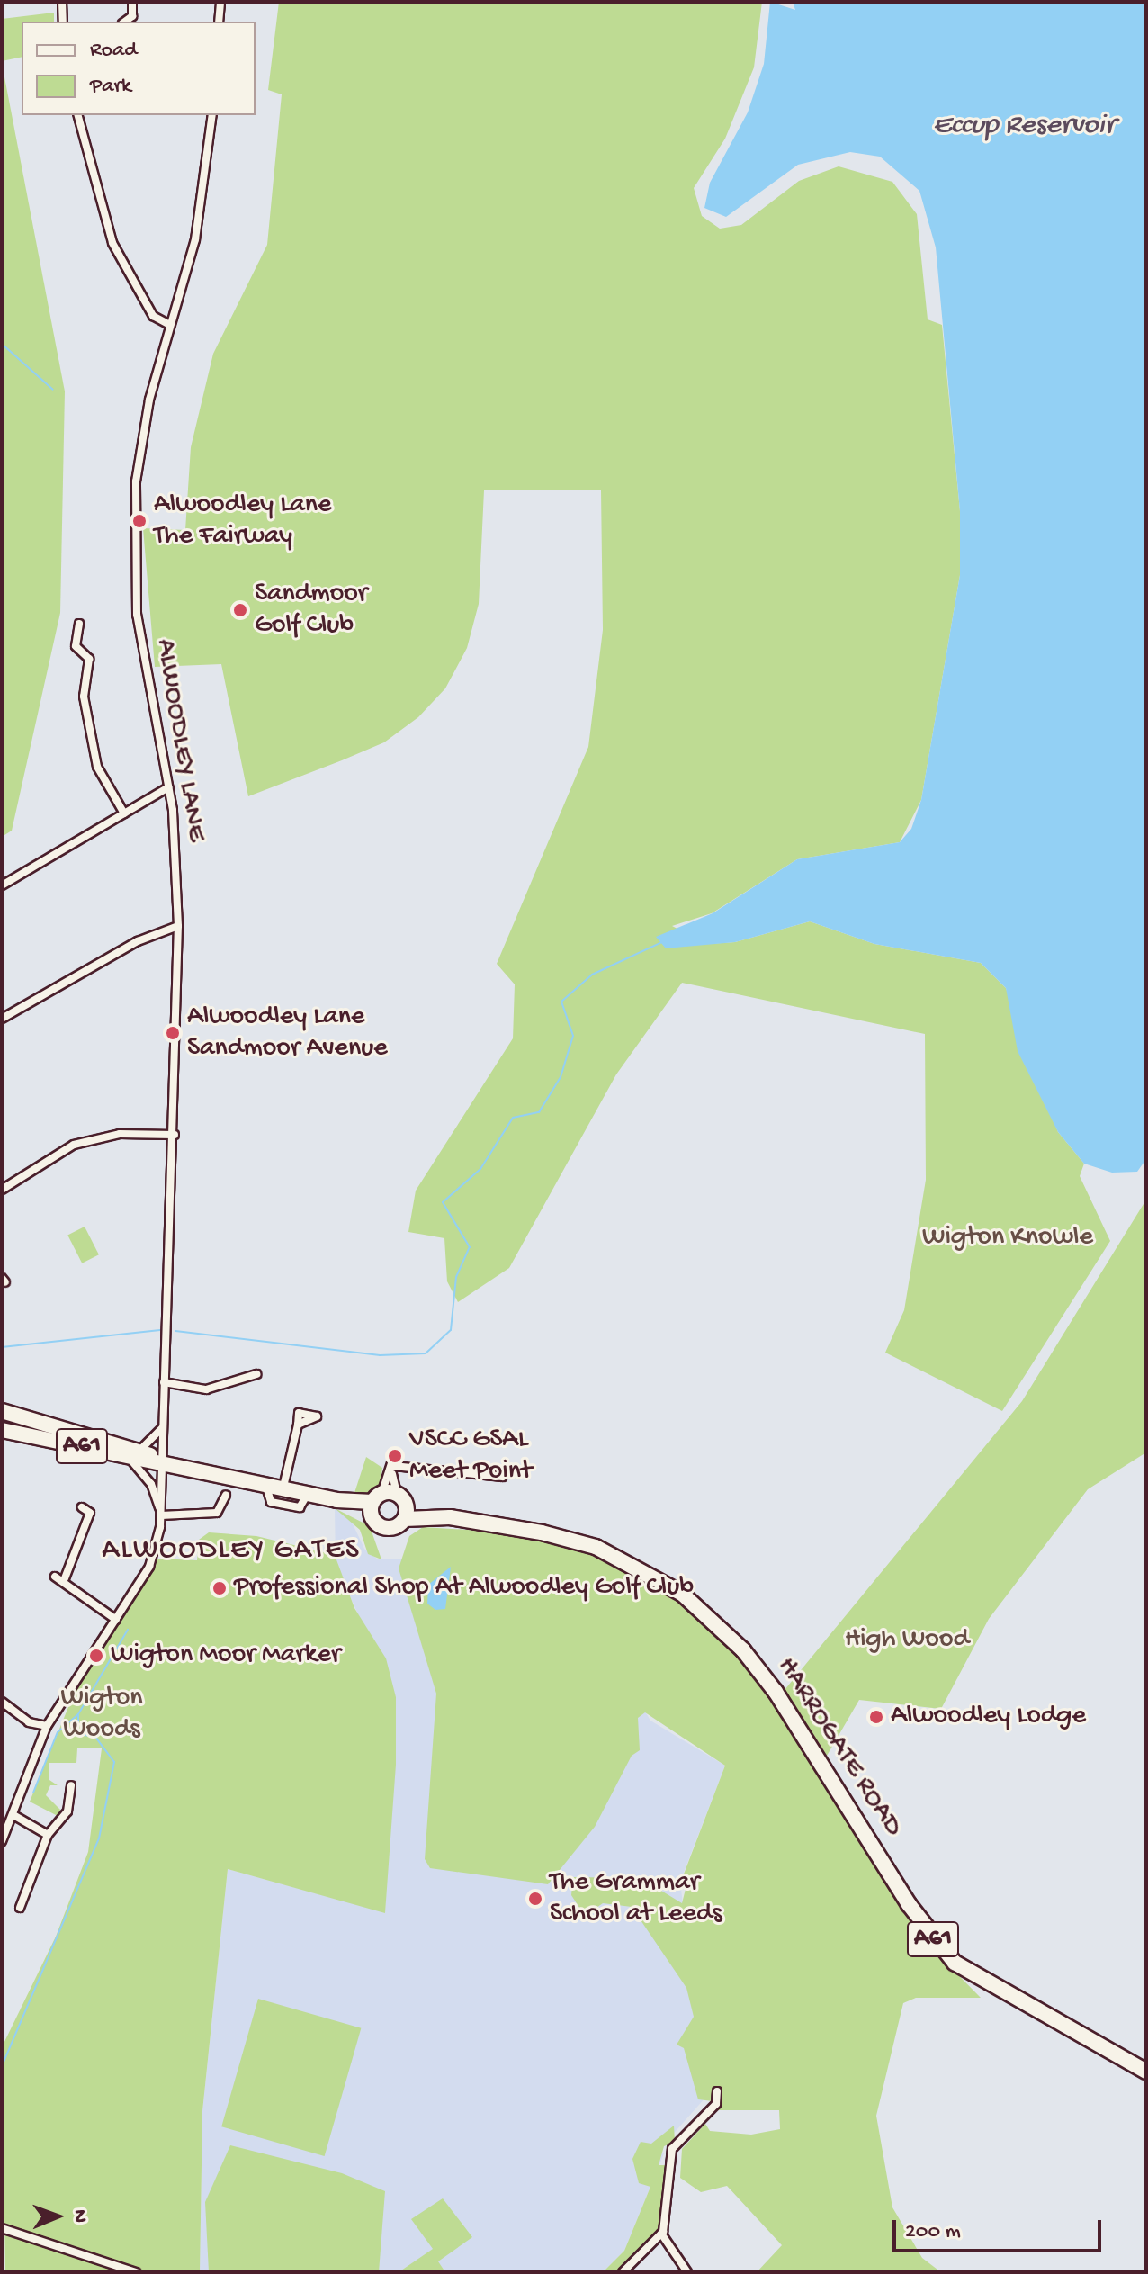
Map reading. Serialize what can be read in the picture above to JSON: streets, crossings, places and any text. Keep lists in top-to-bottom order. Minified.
{"streets":{"highway":["A61","HARROGATE ROAD"],"street":["ALWOODLEY LANE"]},"crossings":[["ALWOODLEY LANE","A61"],["A61","HARROGATE ROAD"]],"districts":["ALWOODLEY GATES"],"water":["Eccup Reservoir"],"parks":["Wigton Knowle","High Wood","Wigton Woods"],"places":["Alwoodley Lane The Fairway","Sandmoor Golf Club","Alwoodley Lane Sandmoor Avenue","VSCC GSAL Meet Point","Professional Shop At Alwoodley Golf Club","Wigton Moor Marker","Alwoodley Lodge","The Grammar School at Leeds"],"legend":["Road","Park"],"scale_bar":"200 m","north":"right"}
